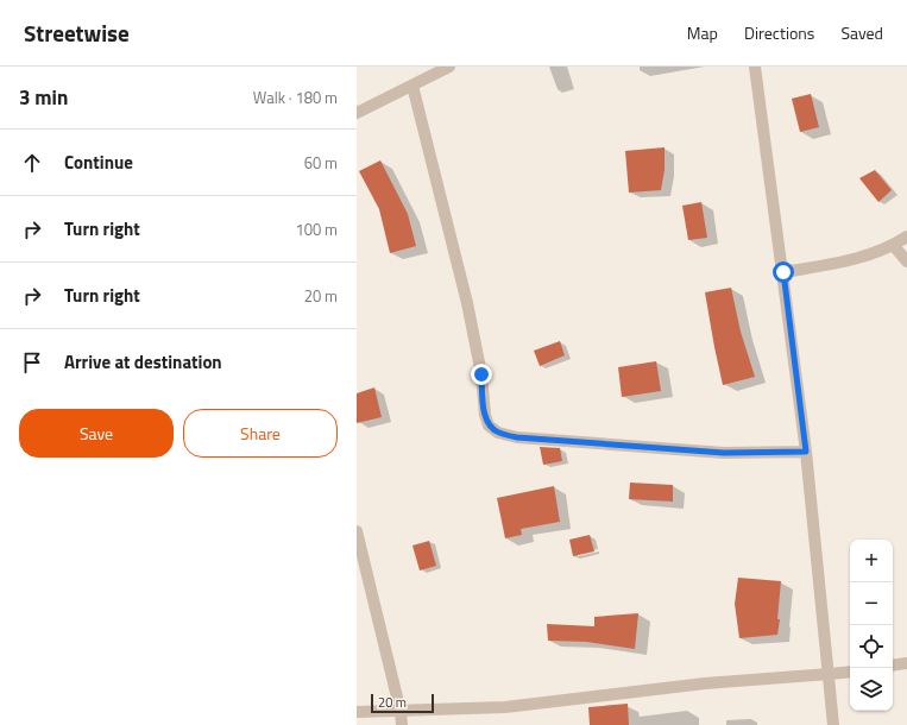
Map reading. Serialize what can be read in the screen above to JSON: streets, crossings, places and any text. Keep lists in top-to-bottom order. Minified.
{"scale_bar":"20 m","page":{"header":"Streetwise","nav":["Map","Directions","Saved"],"heading":["3 min","Walk · 180 m"],"list":[["Continue","60 m"],["Turn right","100 m"],["Turn right","20 m"],"Arrive at destination"],"buttons":["Save","Share"],"map_buttons":["+","−"],"scale":"20 m"}}
